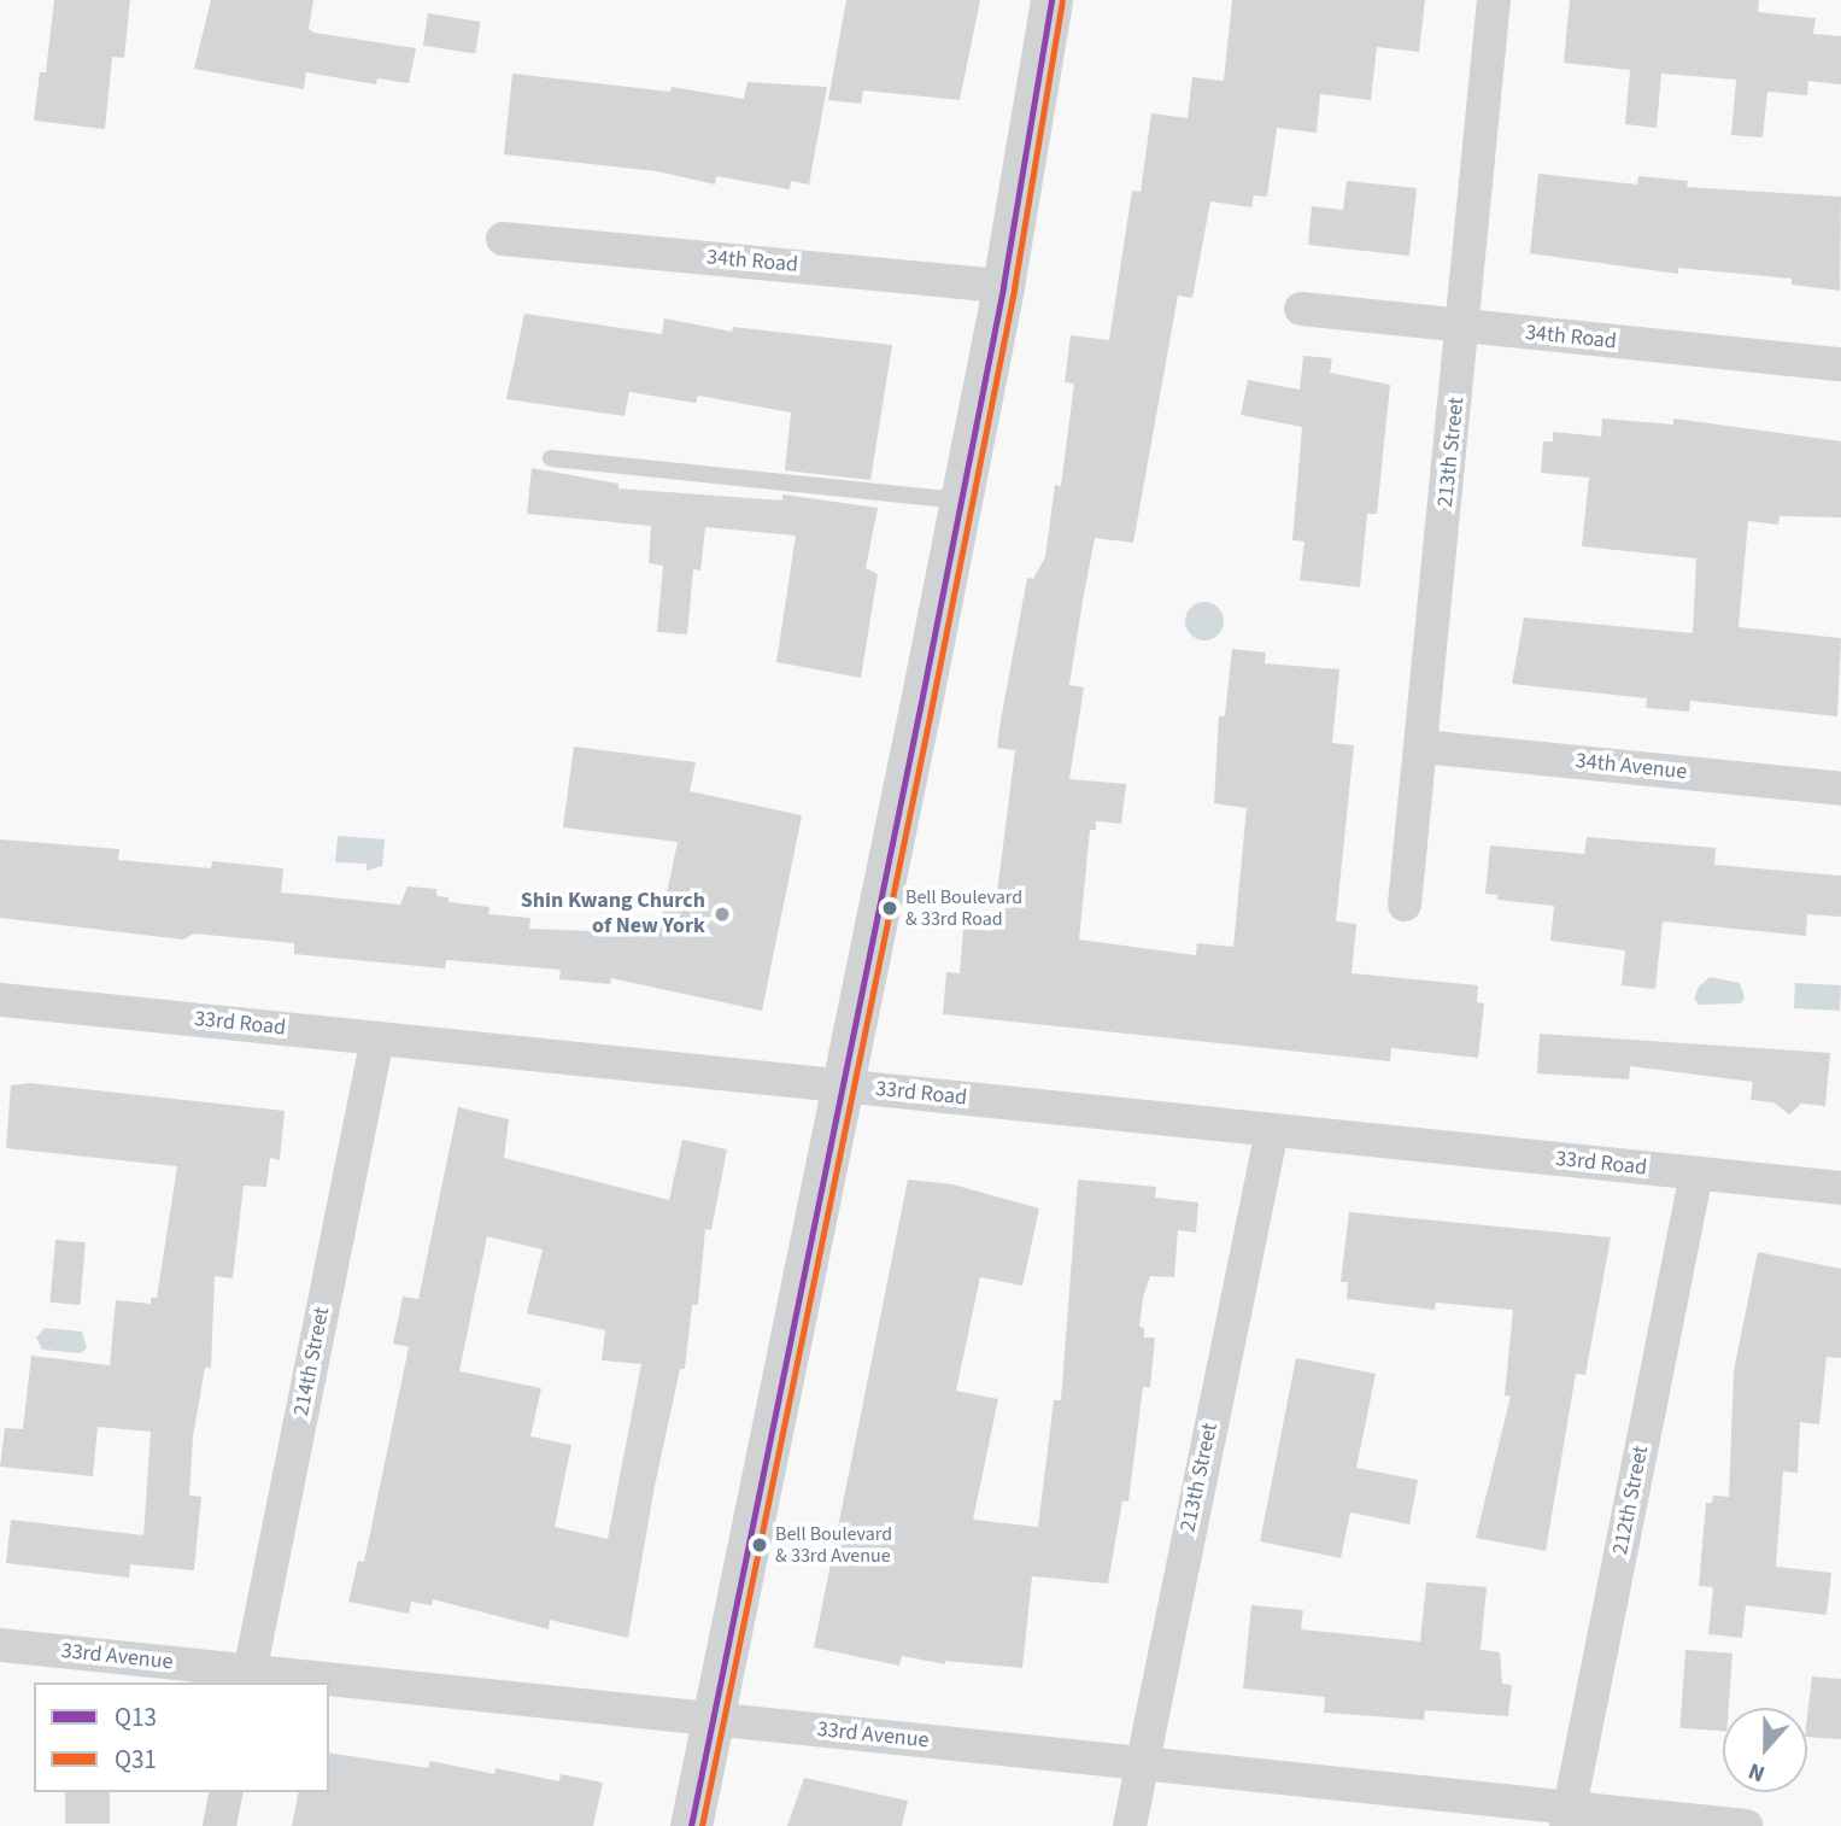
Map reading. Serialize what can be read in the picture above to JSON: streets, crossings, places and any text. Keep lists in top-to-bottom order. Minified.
{"streets":{"street":["34th Road","213th Street","34th Avenue","33rd Road","214th Street","212th Street","33rd Avenue"]},"crossings":[["34th Road","213th Street"],["213th Street","34th Avenue"],["213th Street","33rd Road"],["213th Street","33rd Avenue"],["33rd Road","214th Street"],["33rd Road","212th Street"],["214th Street","33rd Avenue"],["212th Street","33rd Avenue"]],"places":["Bell Boulevard & 33rd Road","Shin Kwang Church of New York","Bell Boulevard & 33rd Avenue"],"lines":["transit line Q13","transit line Q31"],"legend":["Q13","Q31"],"north":"bottom"}
